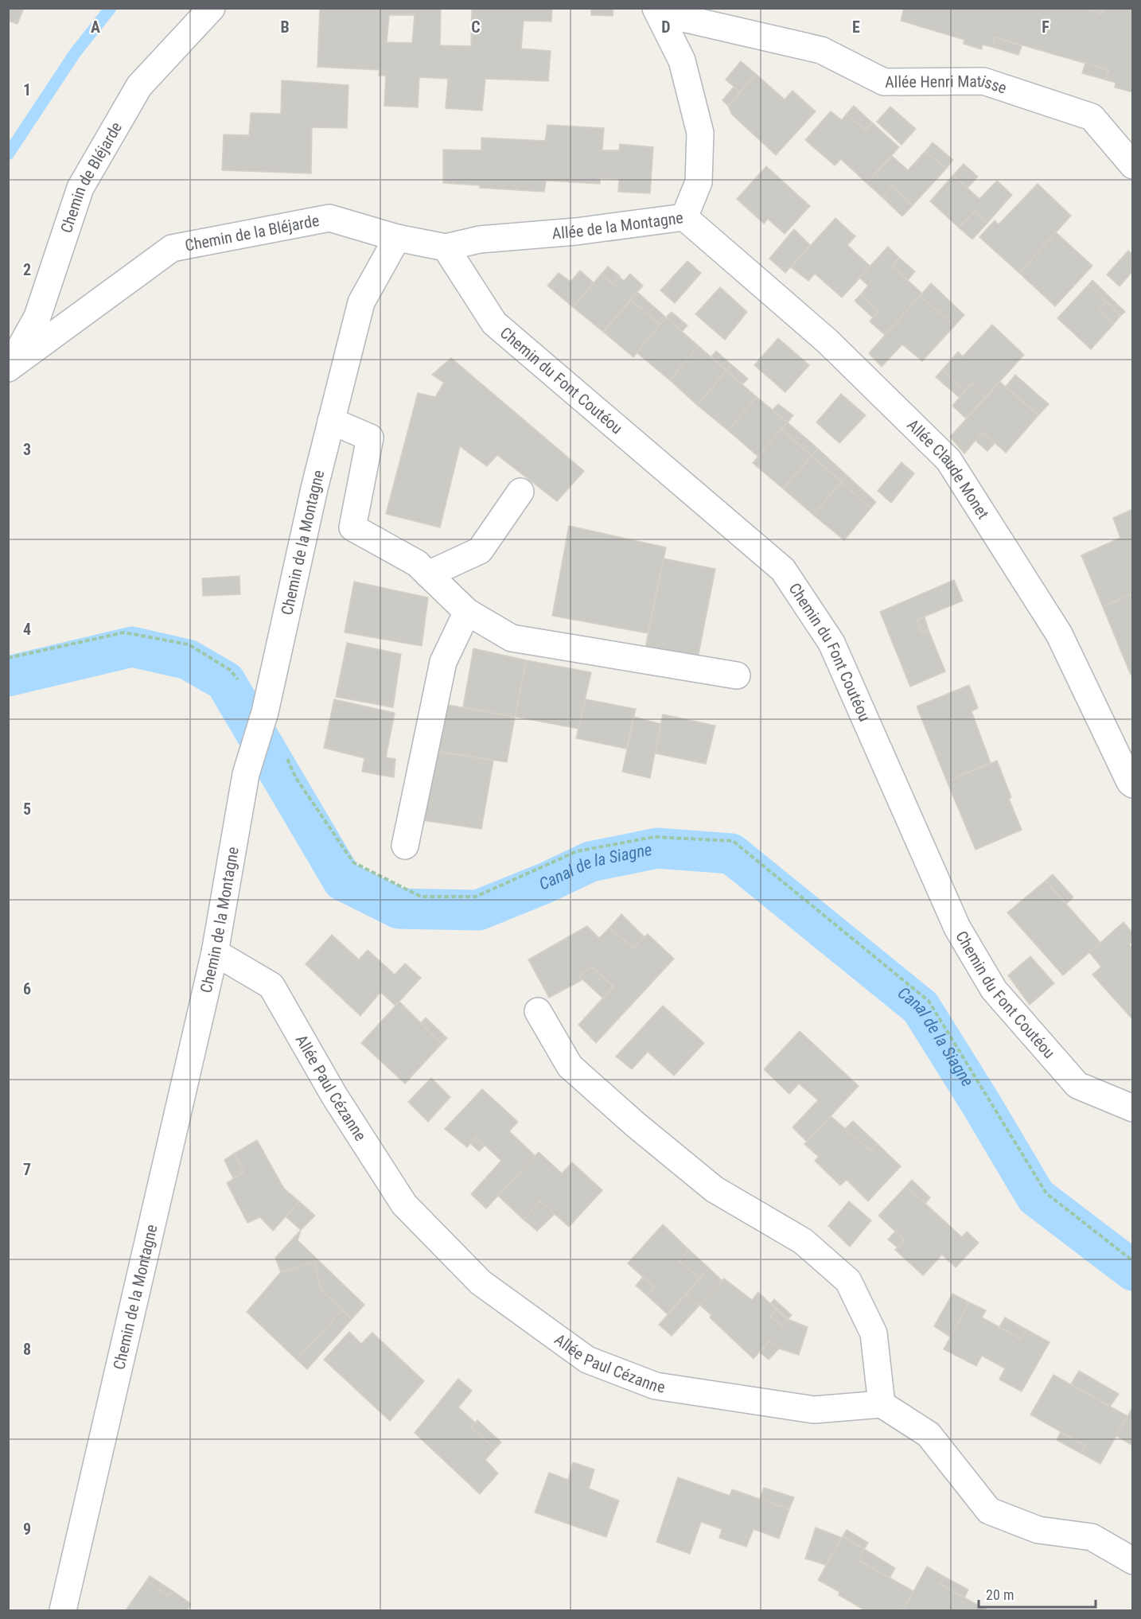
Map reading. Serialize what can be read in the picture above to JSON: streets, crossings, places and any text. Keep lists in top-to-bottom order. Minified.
{"streets":{"street":["Allée Henri Matisse","Chemin de Bléjarde","Allée de la Montagne","Chemin de la Bléjarde","Chemin du Font Coutéou","Allée Claude Monet","Chemin de la Montagne","Allée Paul Cézanne"]},"crossings":[["Allée Henri Matisse","Allée de la Montagne"],["Chemin de Bléjarde","Chemin de la Bléjarde"],["Allée de la Montagne","Chemin de la Bléjarde"],["Allée de la Montagne","Chemin du Font Coutéou"],["Allée de la Montagne","Allée Claude Monet"],["Chemin de la Bléjarde","Chemin du Font Coutéou"],["Chemin de la Bléjarde","Chemin de la Montagne"],["Chemin de la Montagne","Allée Paul Cézanne"]],"water":["Canal de la Siagne"],"scale_bar":"20 m","grid":{"columns":["A","B","C","D","E","F"],"rows":["1","2","3","4","5","6","7","8","9"]}}
